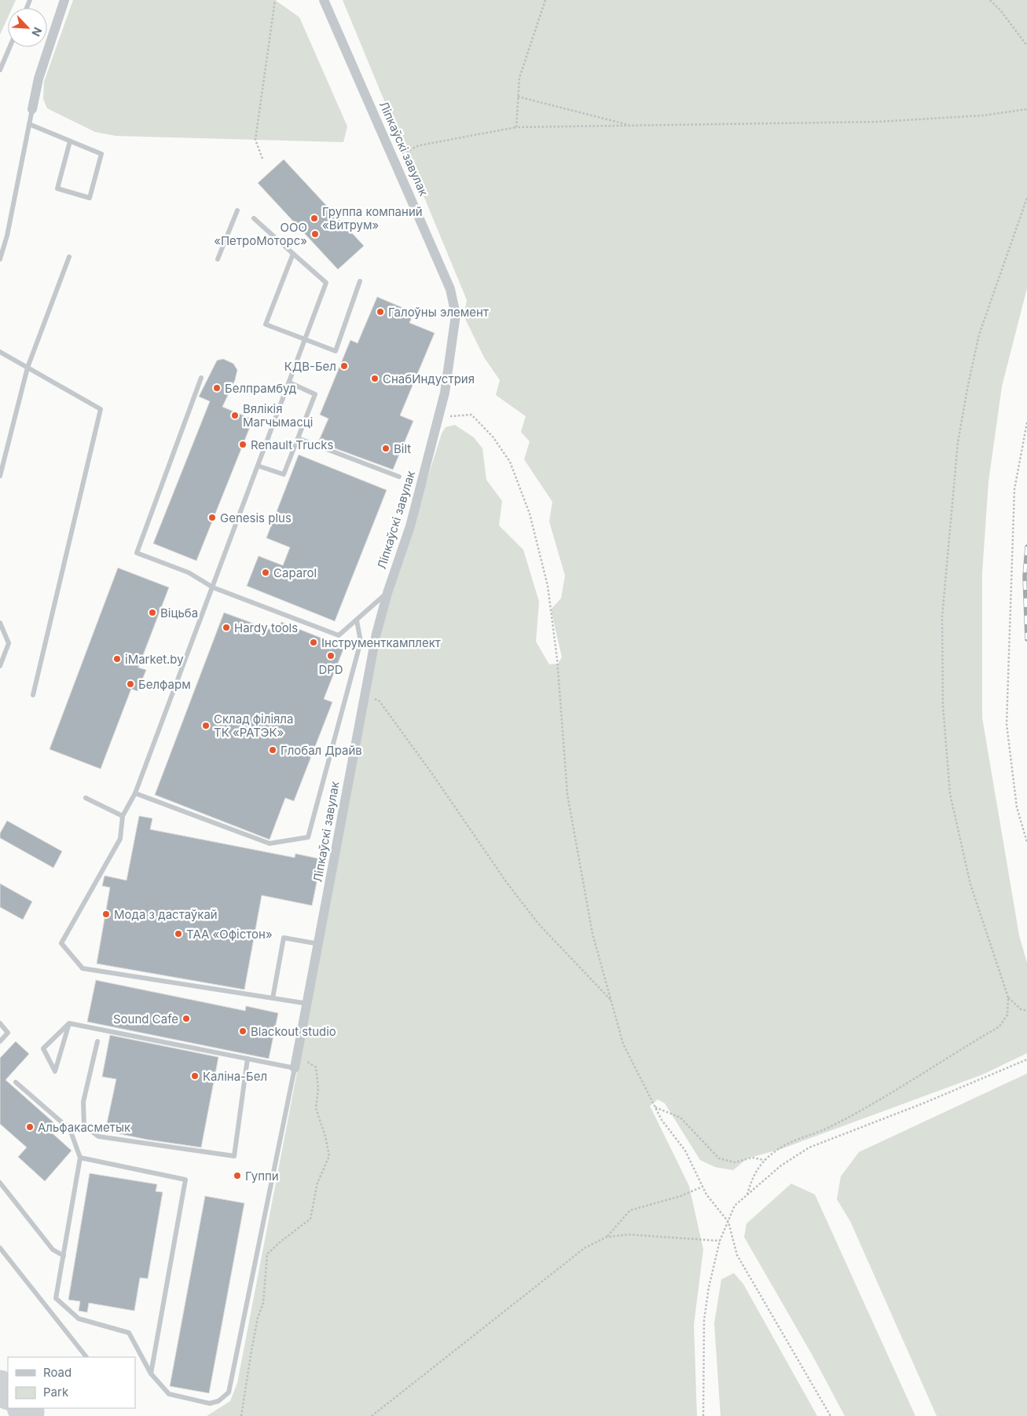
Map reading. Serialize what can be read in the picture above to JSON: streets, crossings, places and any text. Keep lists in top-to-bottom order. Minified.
{"streets":{"street":["Ліпкаўскі завулак"]},"places":["Группа компаний «Витрум»","ООО «ПетроМоторс»","Галоўны элемент","КДВ-Бел","СнабИндустрия","Белпрамбуд","Вялікія Магчымасці","Renault Trucks","Bilt","Genesis plus","Caparol","Віцьба","Hardy tools","Інструменткамплект","DPD","iMarket.by","Белфарм","Склад філіяла ТК «РАТЭК»","Глобал Драйв","Мода з дастаўкай","ТАА «Офістон»","Sound Cafe","Blackout studio","Каліна-Бел","Альфакасметык","Гуппи"],"legend":["Road","Park"],"north":"bottom right"}
